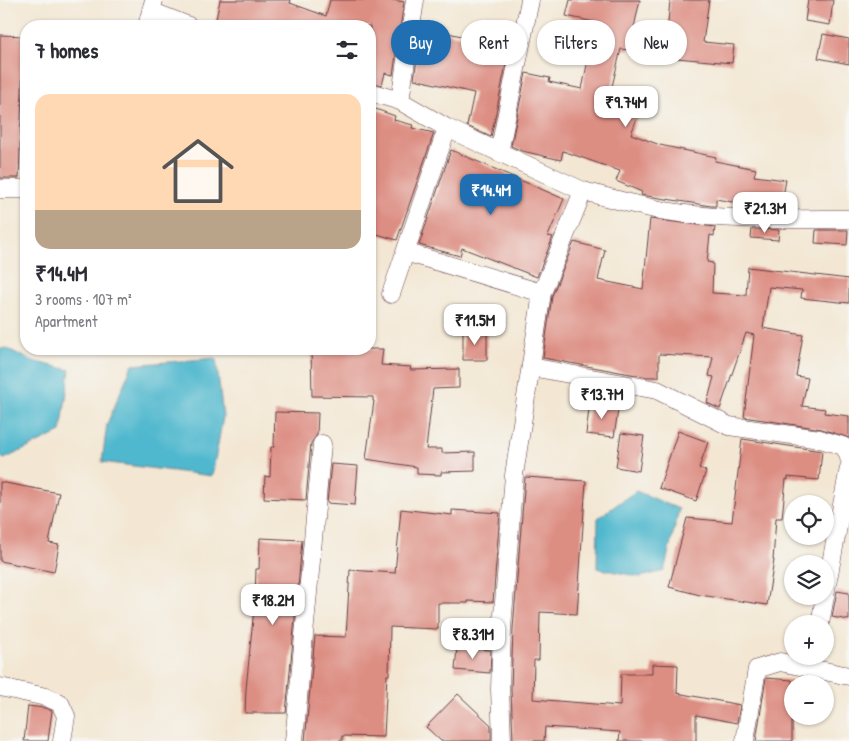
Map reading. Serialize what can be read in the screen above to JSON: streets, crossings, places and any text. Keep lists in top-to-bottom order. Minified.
{"page":{"chip":["Buy","Rent","Filters","New"],"heading":"7 homes","list":[{"name":"₹14.4M","note":"3 rooms · 107 m² · Apartment"}],"price":["₹9.74M","₹14.4M","₹21.3M","₹11.5M","₹13.7M","₹18.2M","₹8.31M"],"map_buttons":["+","−"]}}
